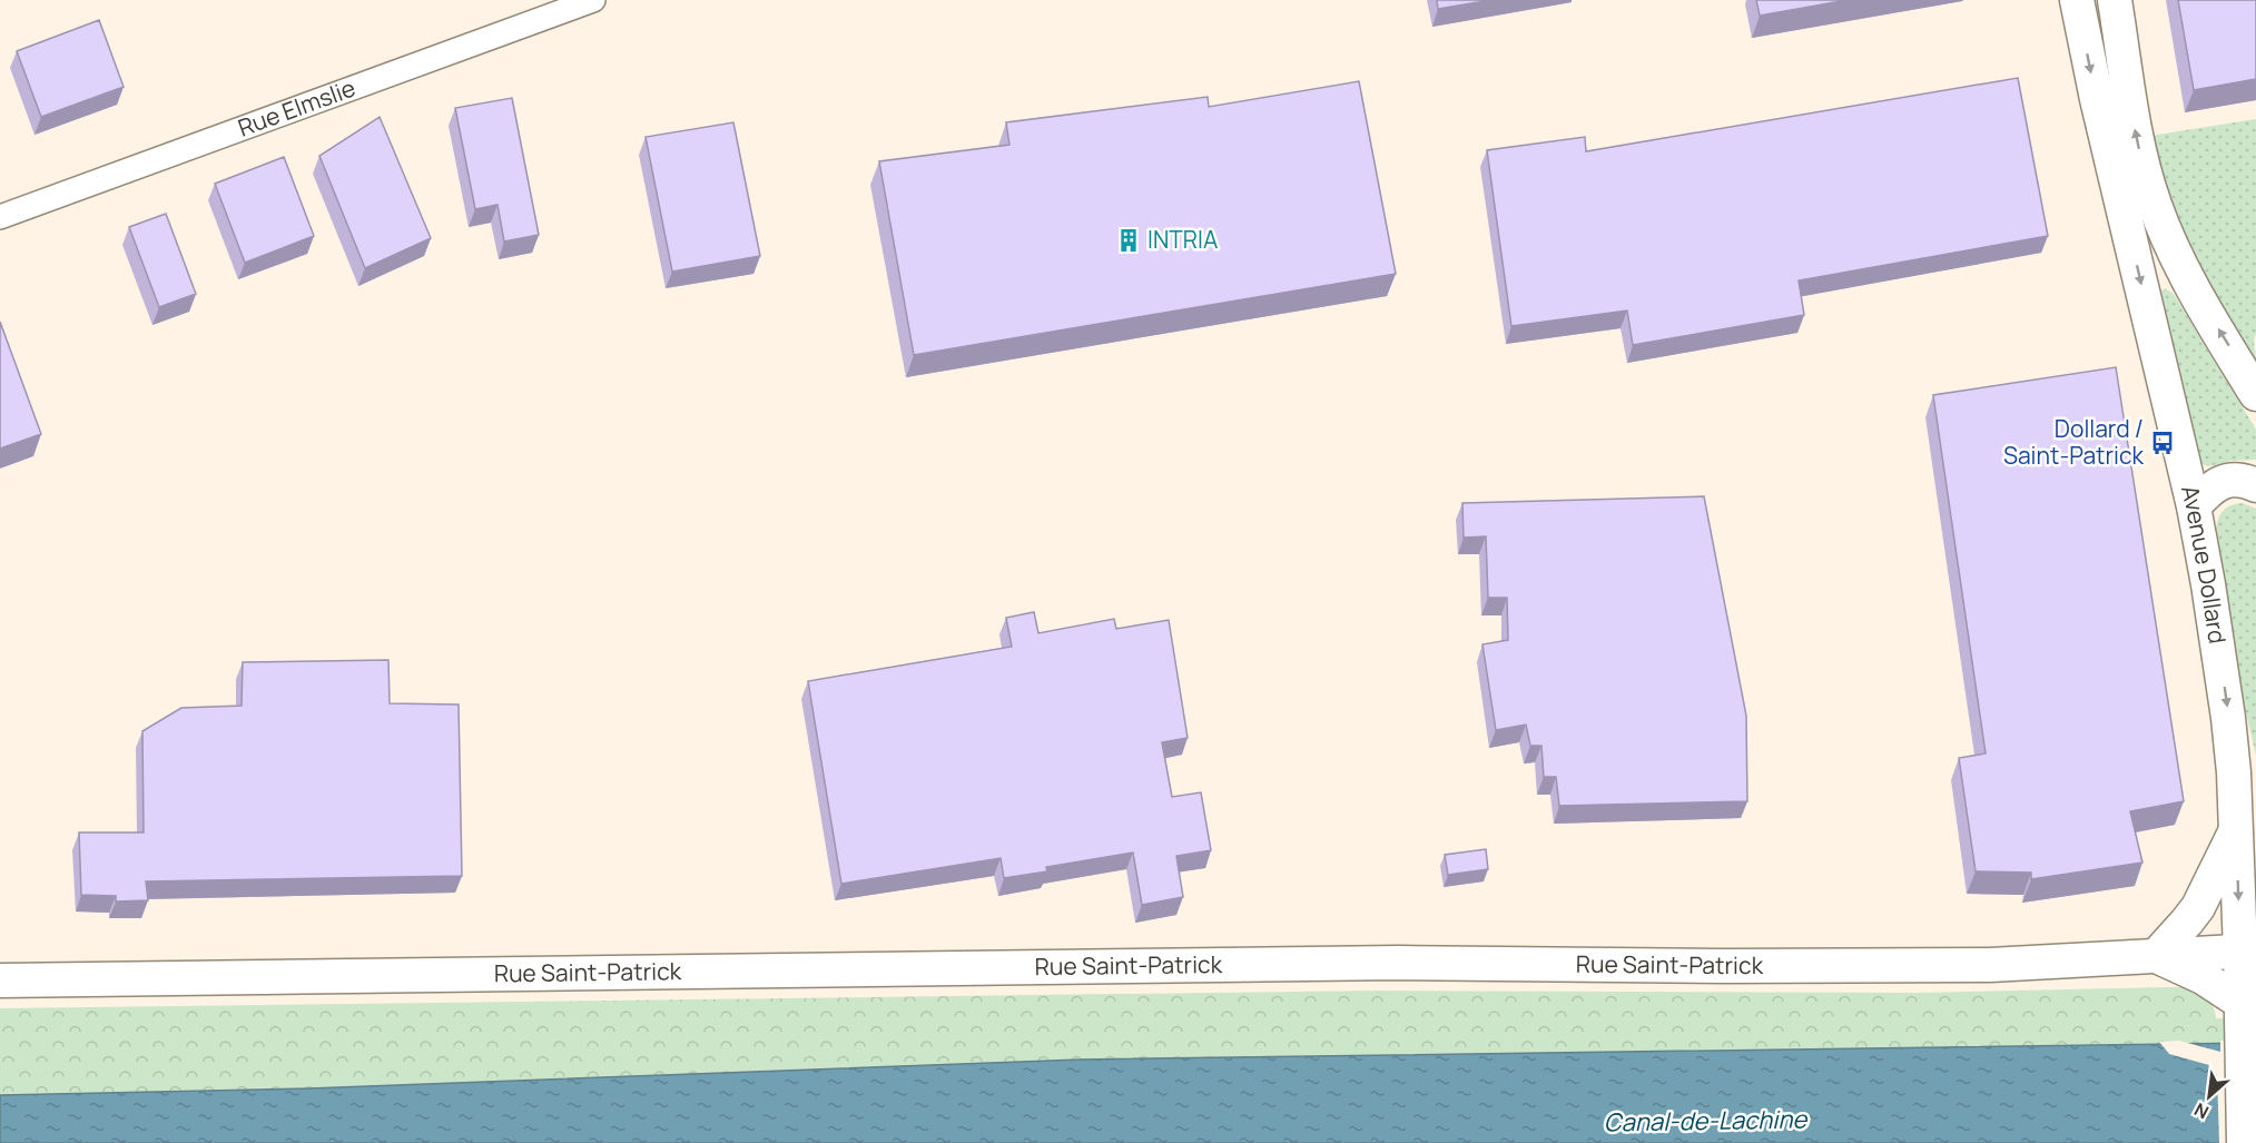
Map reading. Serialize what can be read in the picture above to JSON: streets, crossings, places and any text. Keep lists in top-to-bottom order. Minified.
{"streets":{"main road":["Avenue Dollard","Rue Saint-Patrick"],"street":["Rue Elmslie"]},"crossings":[["Avenue Dollard","Rue Saint-Patrick"]],"water":["Canal-de-Lachine"],"places":{"building":["INTRIA"],"bus stop":["Dollard / Saint-Patrick"]},"north":"bottom left"}
